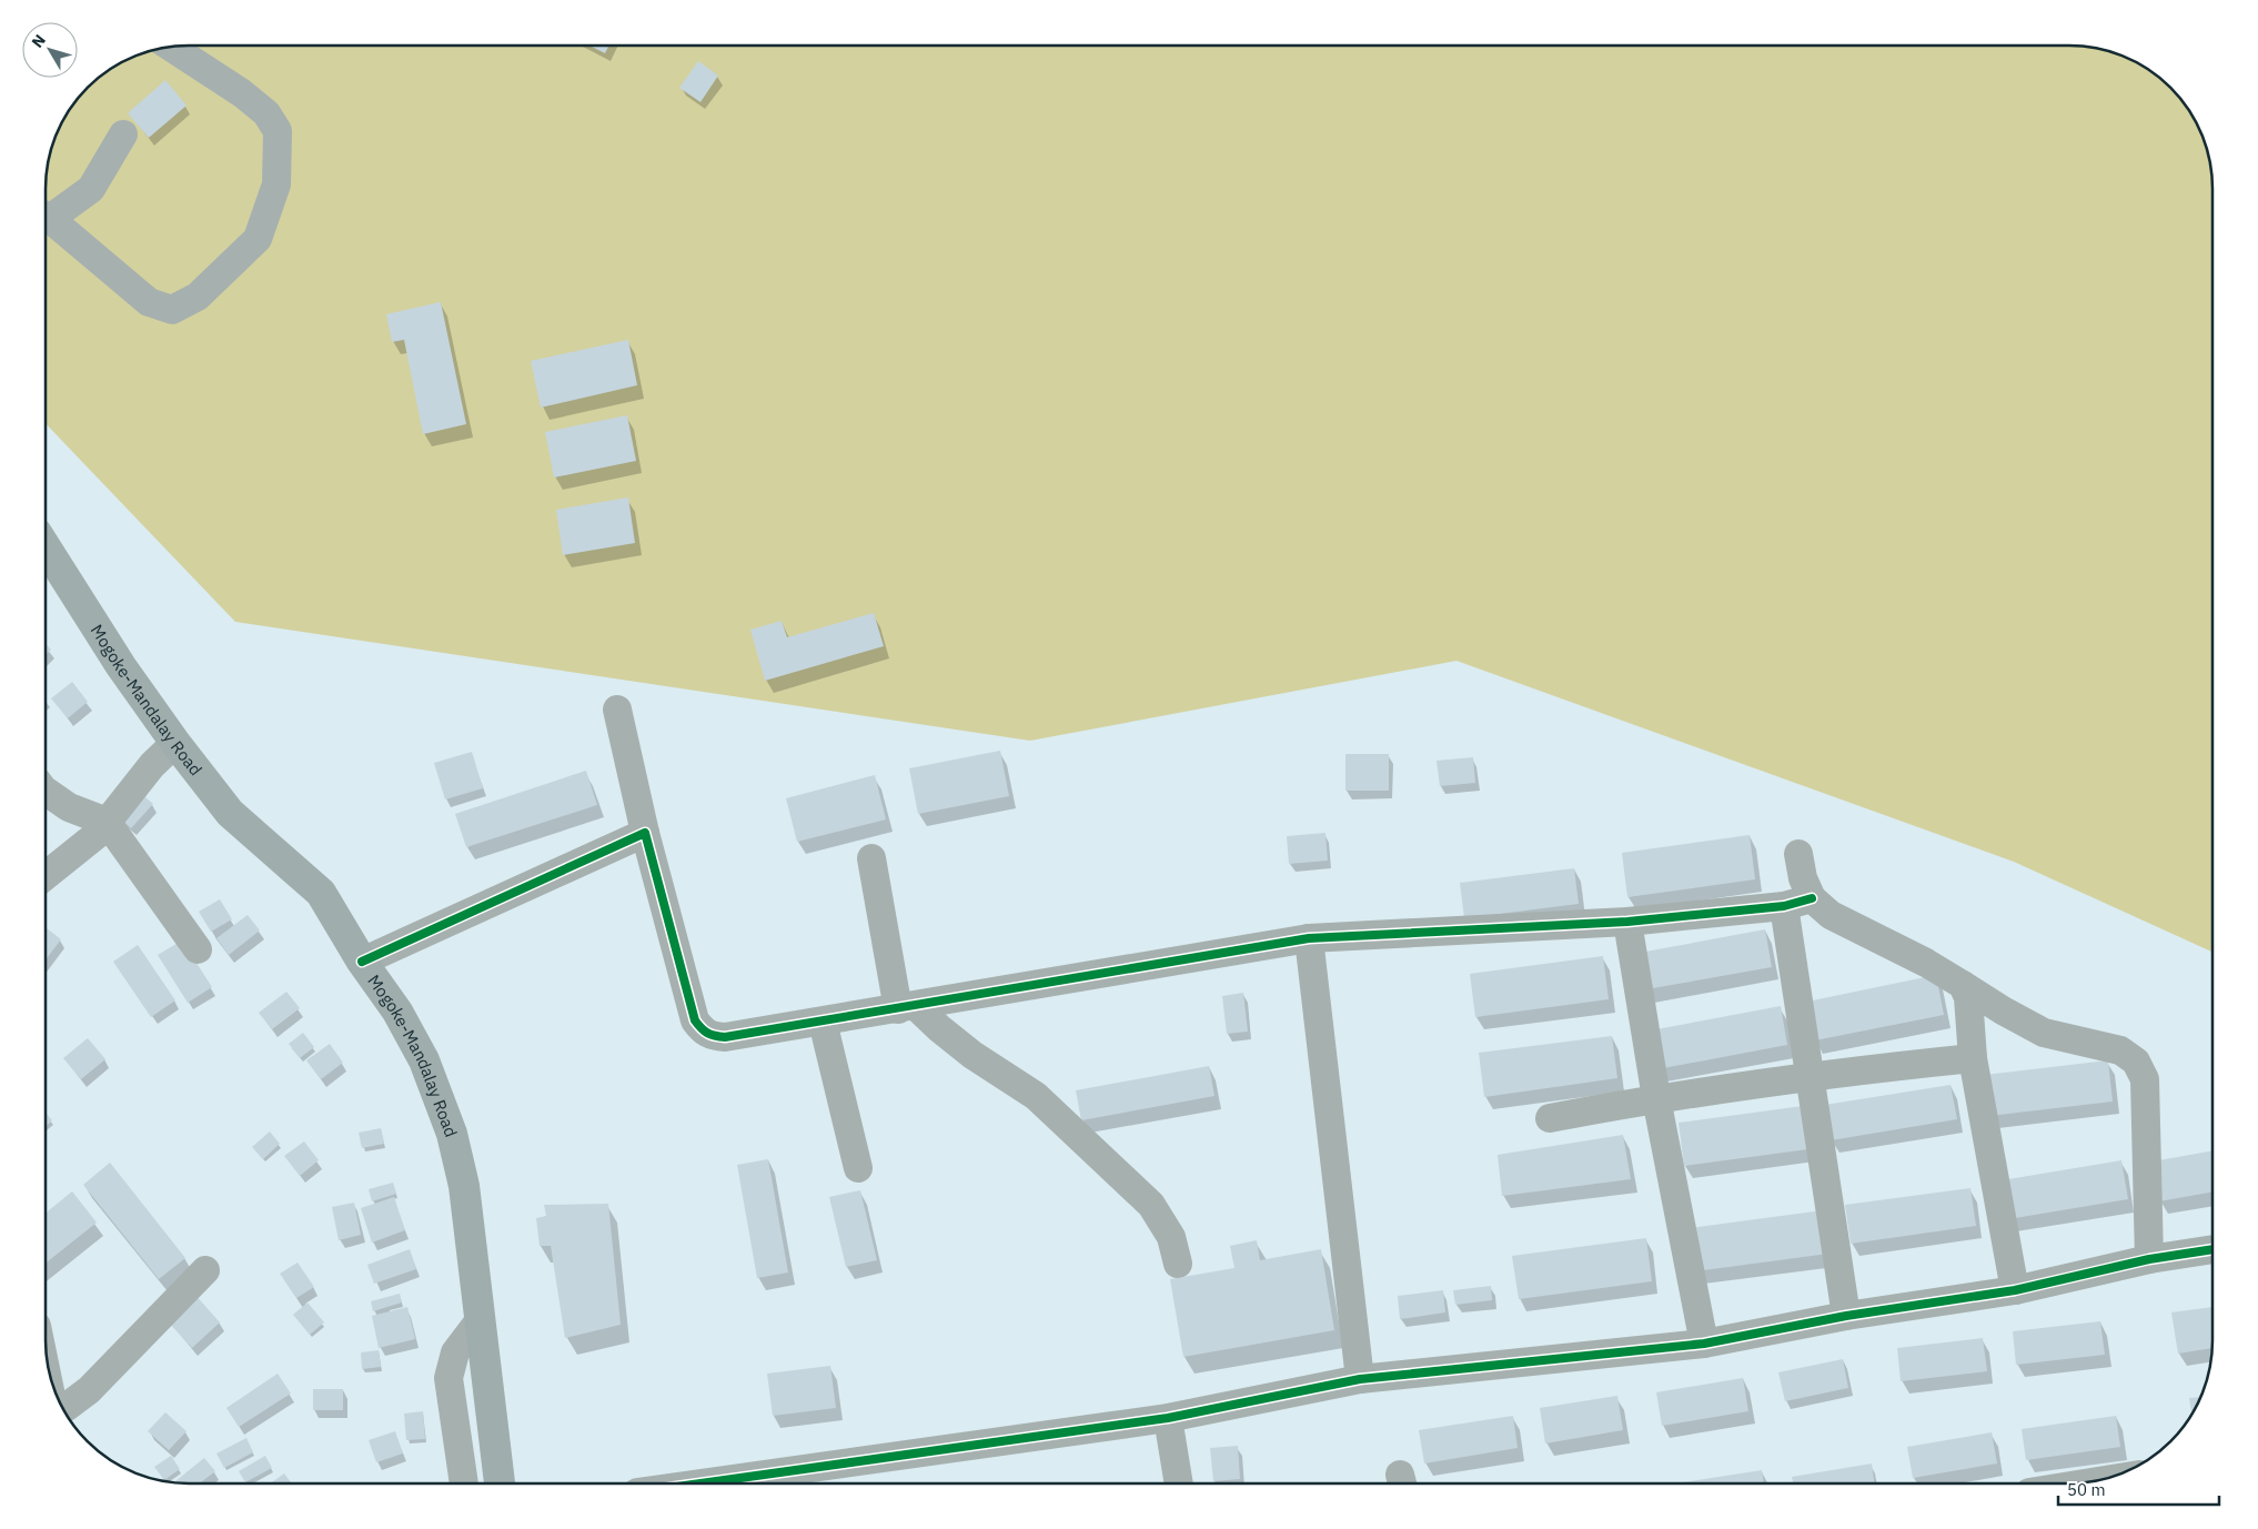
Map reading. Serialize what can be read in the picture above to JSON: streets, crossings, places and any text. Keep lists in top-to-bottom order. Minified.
{"streets":{"highway":["Mogoke-Mandalay Road"]},"scale_bar":"50 m","north":"top left"}
